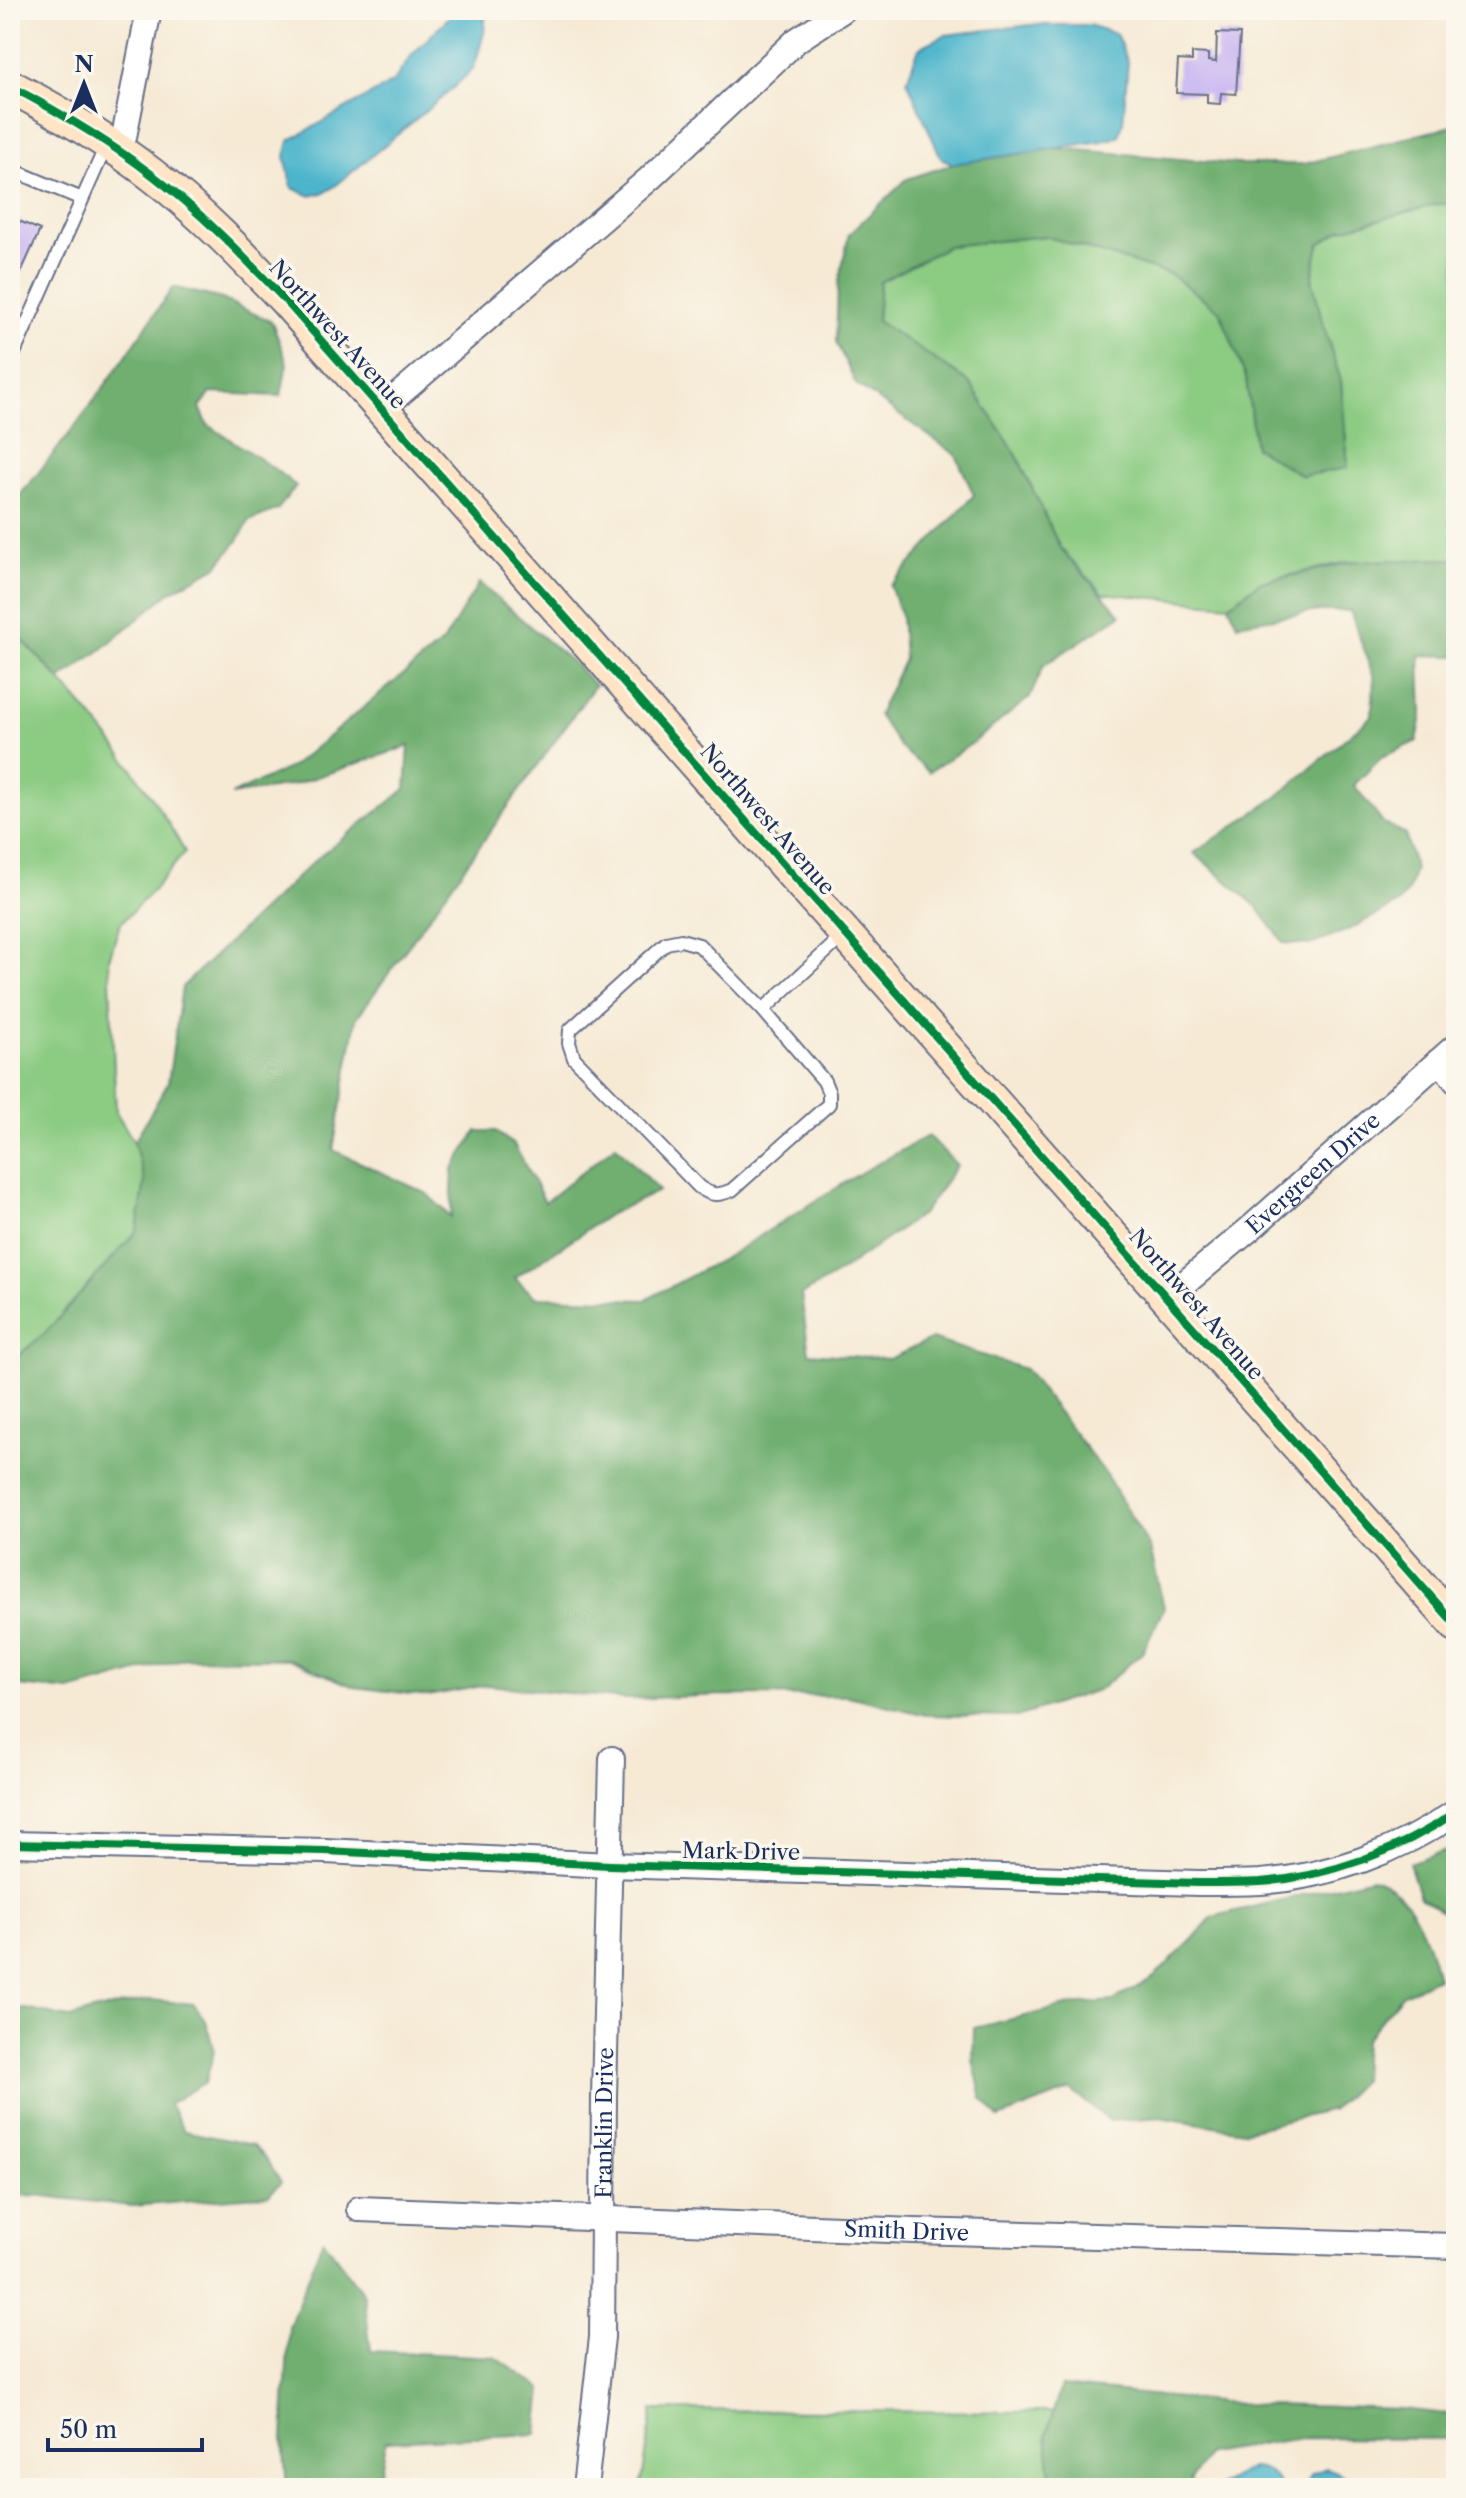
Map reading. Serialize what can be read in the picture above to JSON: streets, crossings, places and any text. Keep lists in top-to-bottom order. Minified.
{"streets":{"street":["Northwest Avenue","Evergreen Drive","Mark Drive","Franklin Drive","Smith Drive"]},"crossings":[["Northwest Avenue","Evergreen Drive"],["Mark Drive","Franklin Drive"],["Franklin Drive","Smith Drive"]],"scale_bar":"50 m","north":"top"}
